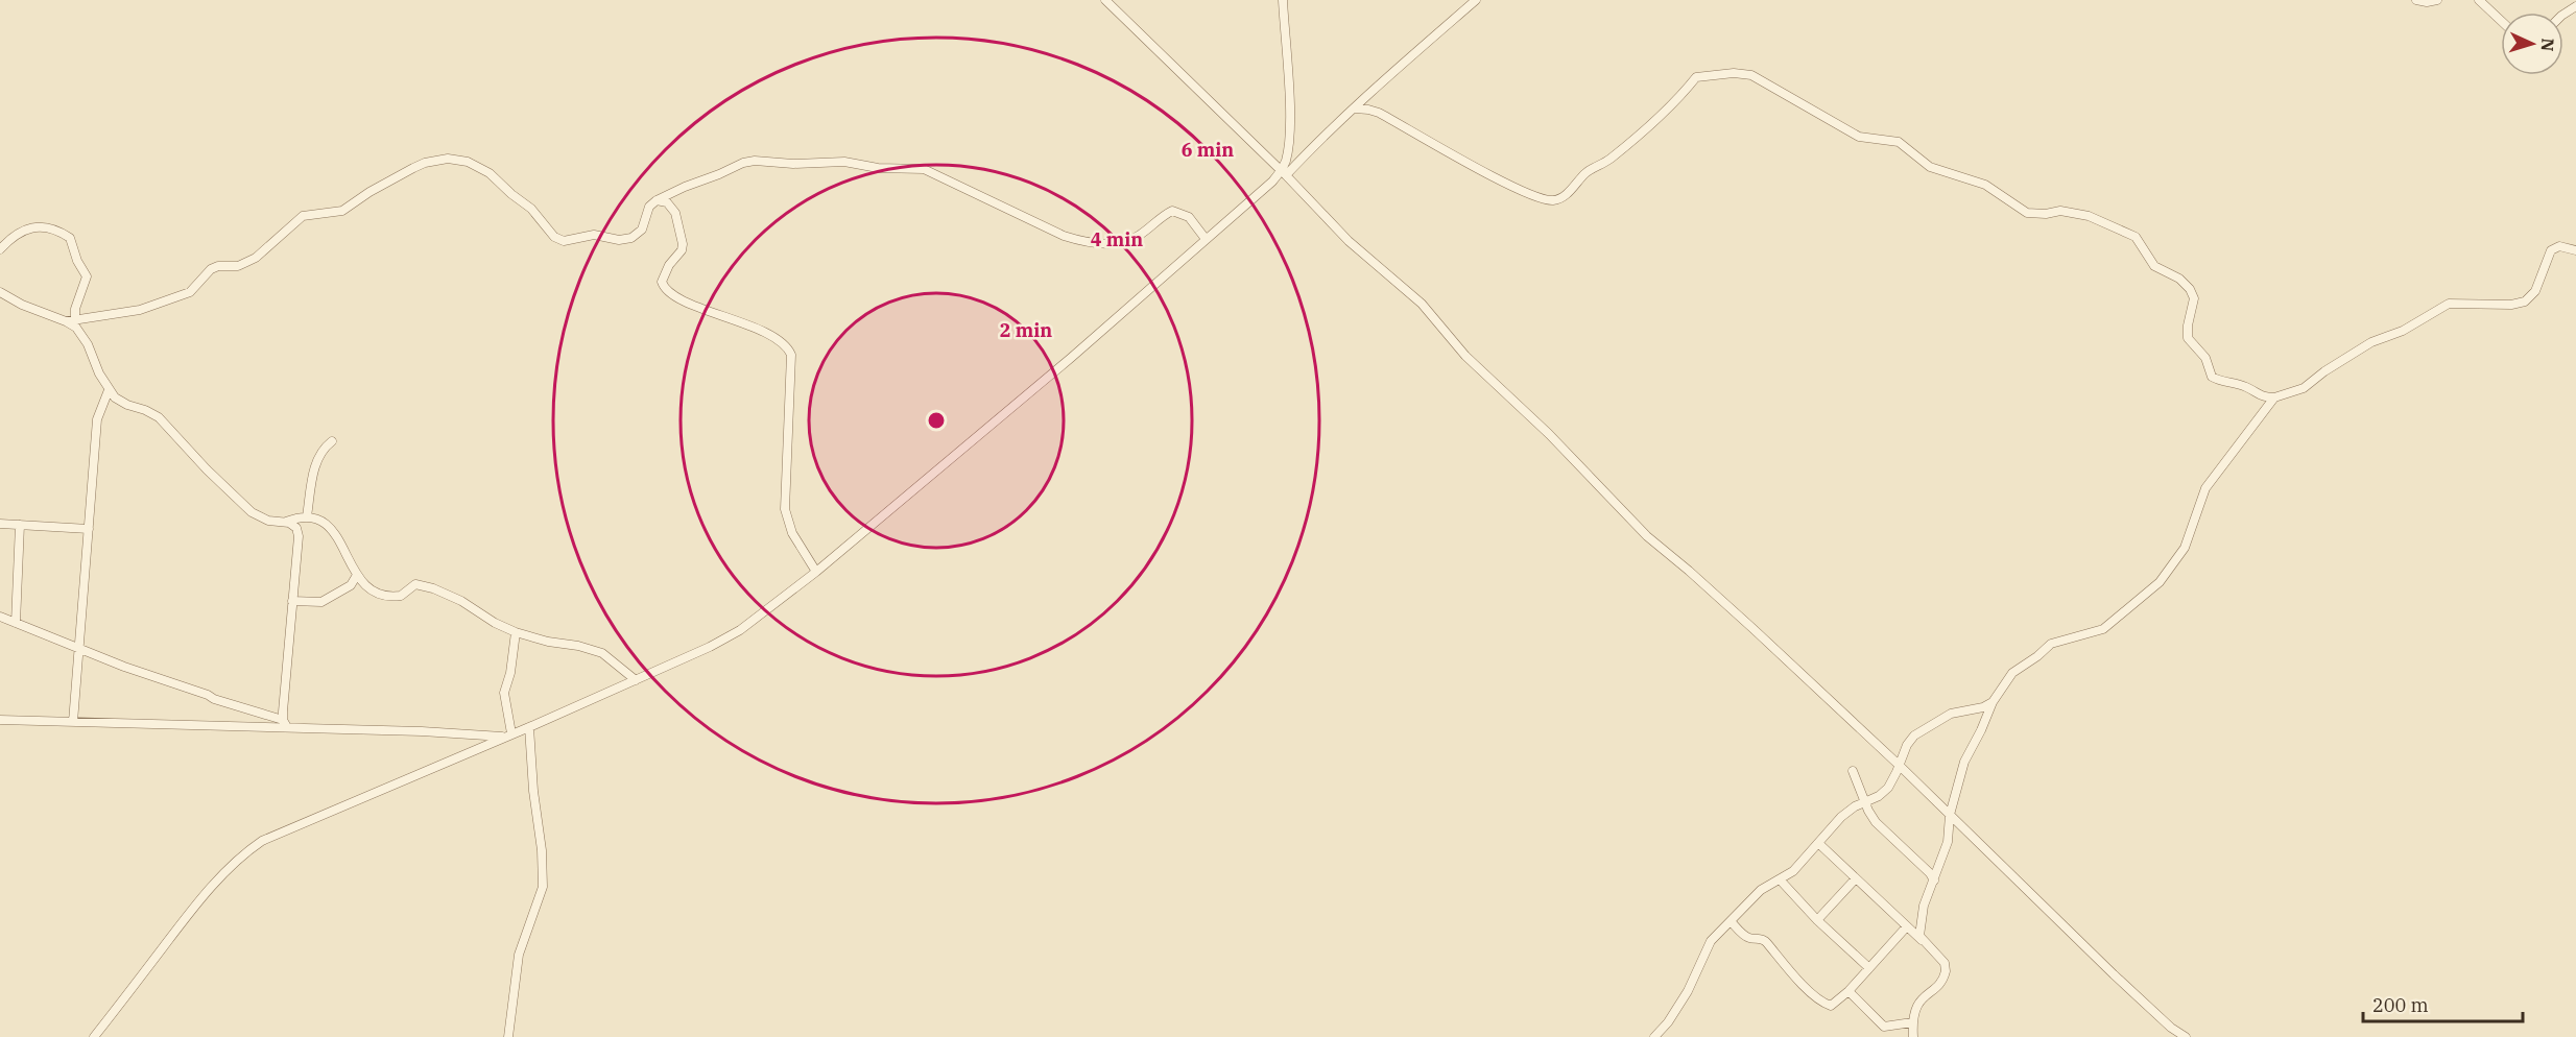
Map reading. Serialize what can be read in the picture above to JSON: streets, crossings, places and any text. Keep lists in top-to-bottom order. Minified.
{"scale_bar":"200 m","north":"right","rings":["6 min","4 min","2 min"]}
